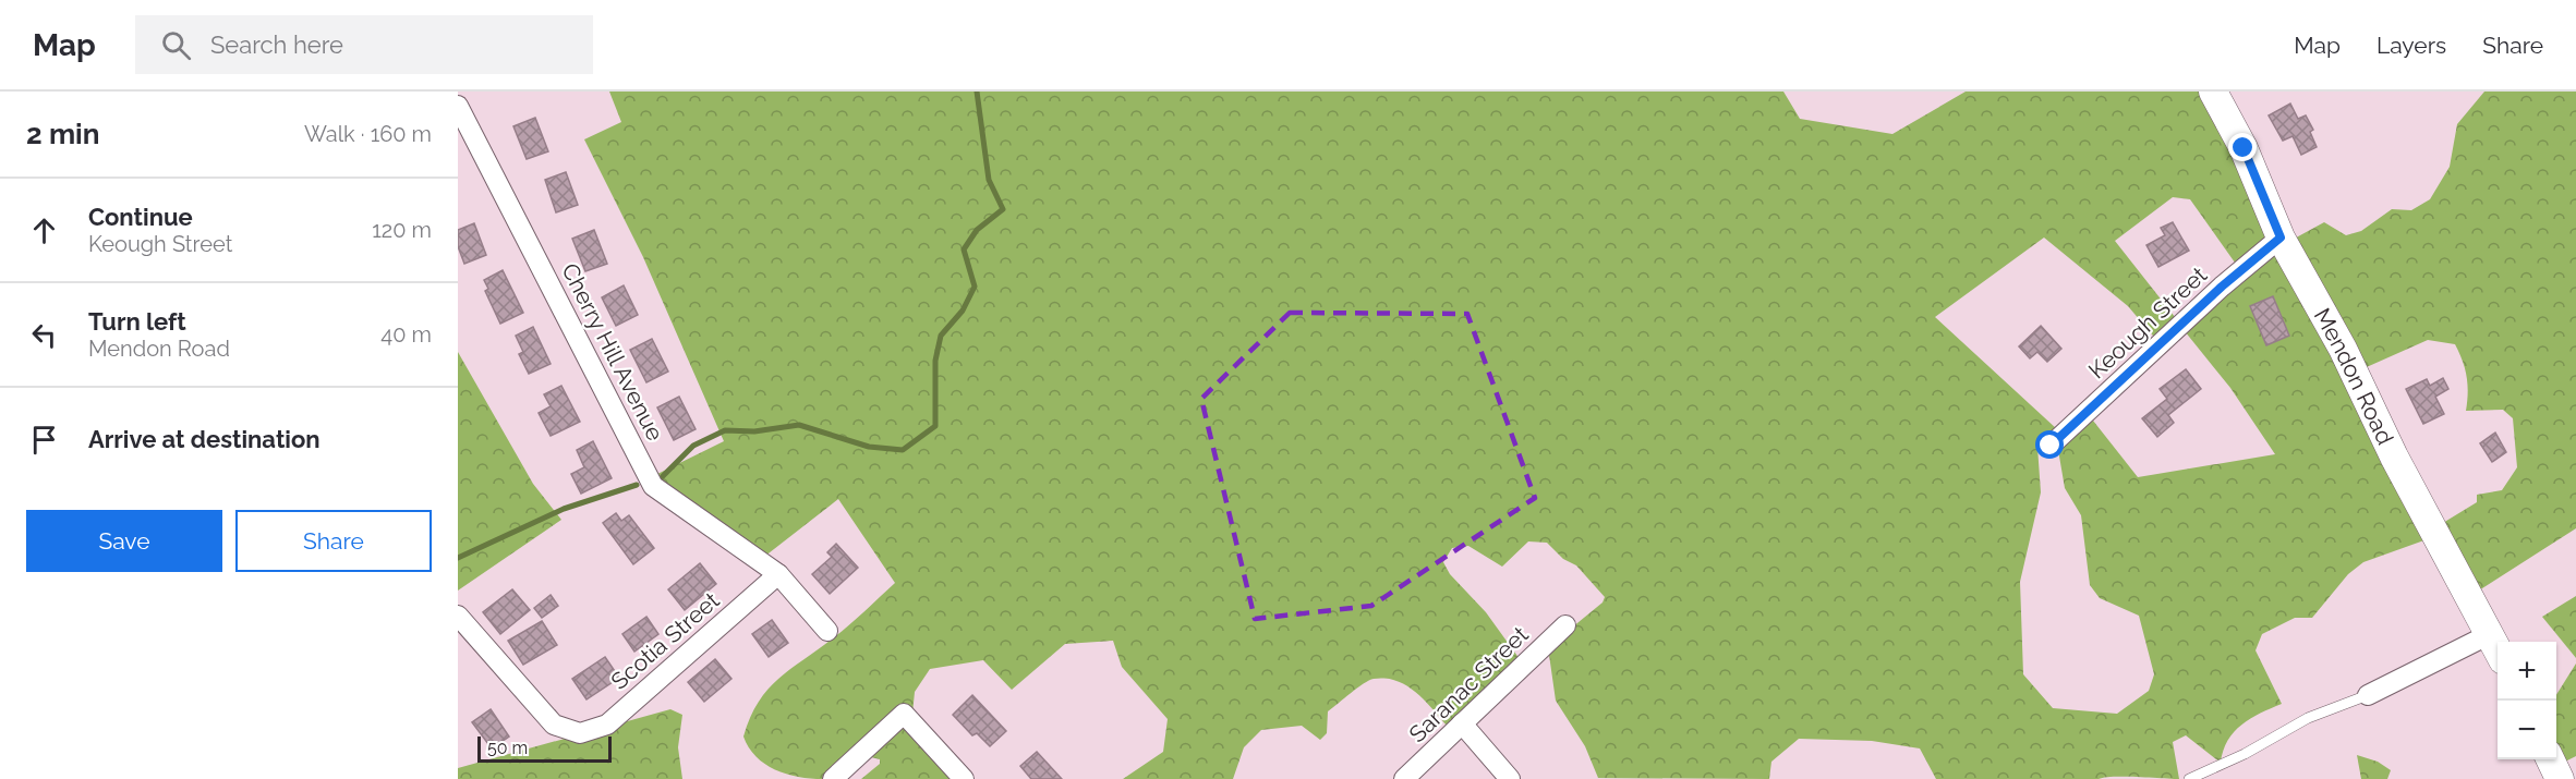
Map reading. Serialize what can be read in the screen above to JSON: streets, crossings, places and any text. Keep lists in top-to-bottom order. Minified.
{"streets":{"street":["Keough Street","Cherry Hill Avenue","Mendon Road","Scotia Street","Saranac Street"]},"crossings":[["Keough Street","Mendon Road"],["Cherry Hill Avenue","Scotia Street"]],"scale_bar":"50 m","page":{"header":"Map","search":"Search here","nav":["Map","Layers","Share"],"heading":["2 min","Walk · 160 m"],"list":[["Continue","Keough Street","120 m"],["Turn left","Mendon Road","40 m"],"Arrive at destination"],"buttons":["Save","Share"],"map_buttons":["+","−"],"scale":"50 m"}}
